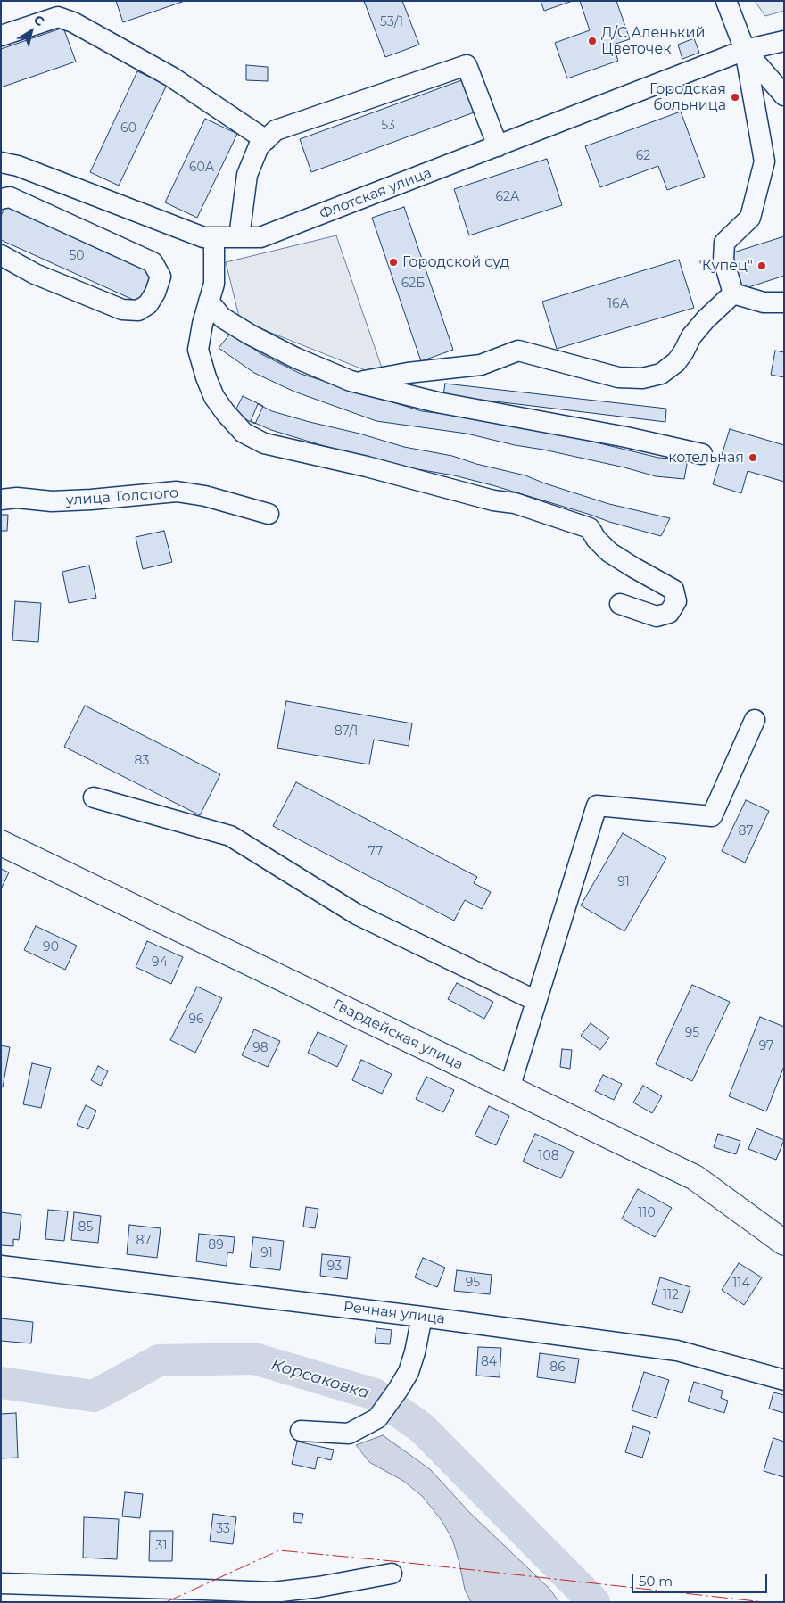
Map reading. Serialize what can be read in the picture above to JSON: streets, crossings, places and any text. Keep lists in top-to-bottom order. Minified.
{"streets":{"main road":["Гвардейская улица"],"street":["Флотская улица","улица Толстого","Речная улица"]},"water":["Корсаковка"],"places":["Д/С Аленький Цветочек","Городская больница","Городской суд","\"Купец\"","котельная"],"house_numbers":["53/1","53","60","62","60А","62А","50","62Б","16А","87/1","83","87","77","91","90","94","96","95","97","98","108","110","85","87","89","91","93","95","114","112","84","86","33","31"],"scale_bar":"50 m","north":"top right"}
